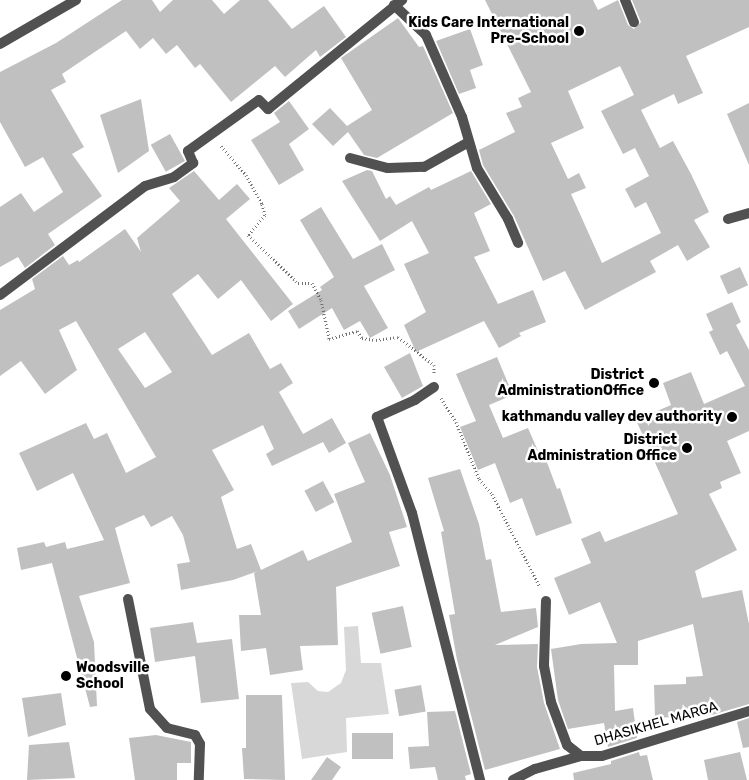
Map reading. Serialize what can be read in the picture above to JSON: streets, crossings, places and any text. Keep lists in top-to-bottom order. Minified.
{"streets":{"street":["DHASIKHEL MARGA"]},"places":["Kids Care International Pre-School","District AdministrationOffice","kathmandu valley dev authority","District Administration Office","Woodsville School"]}
